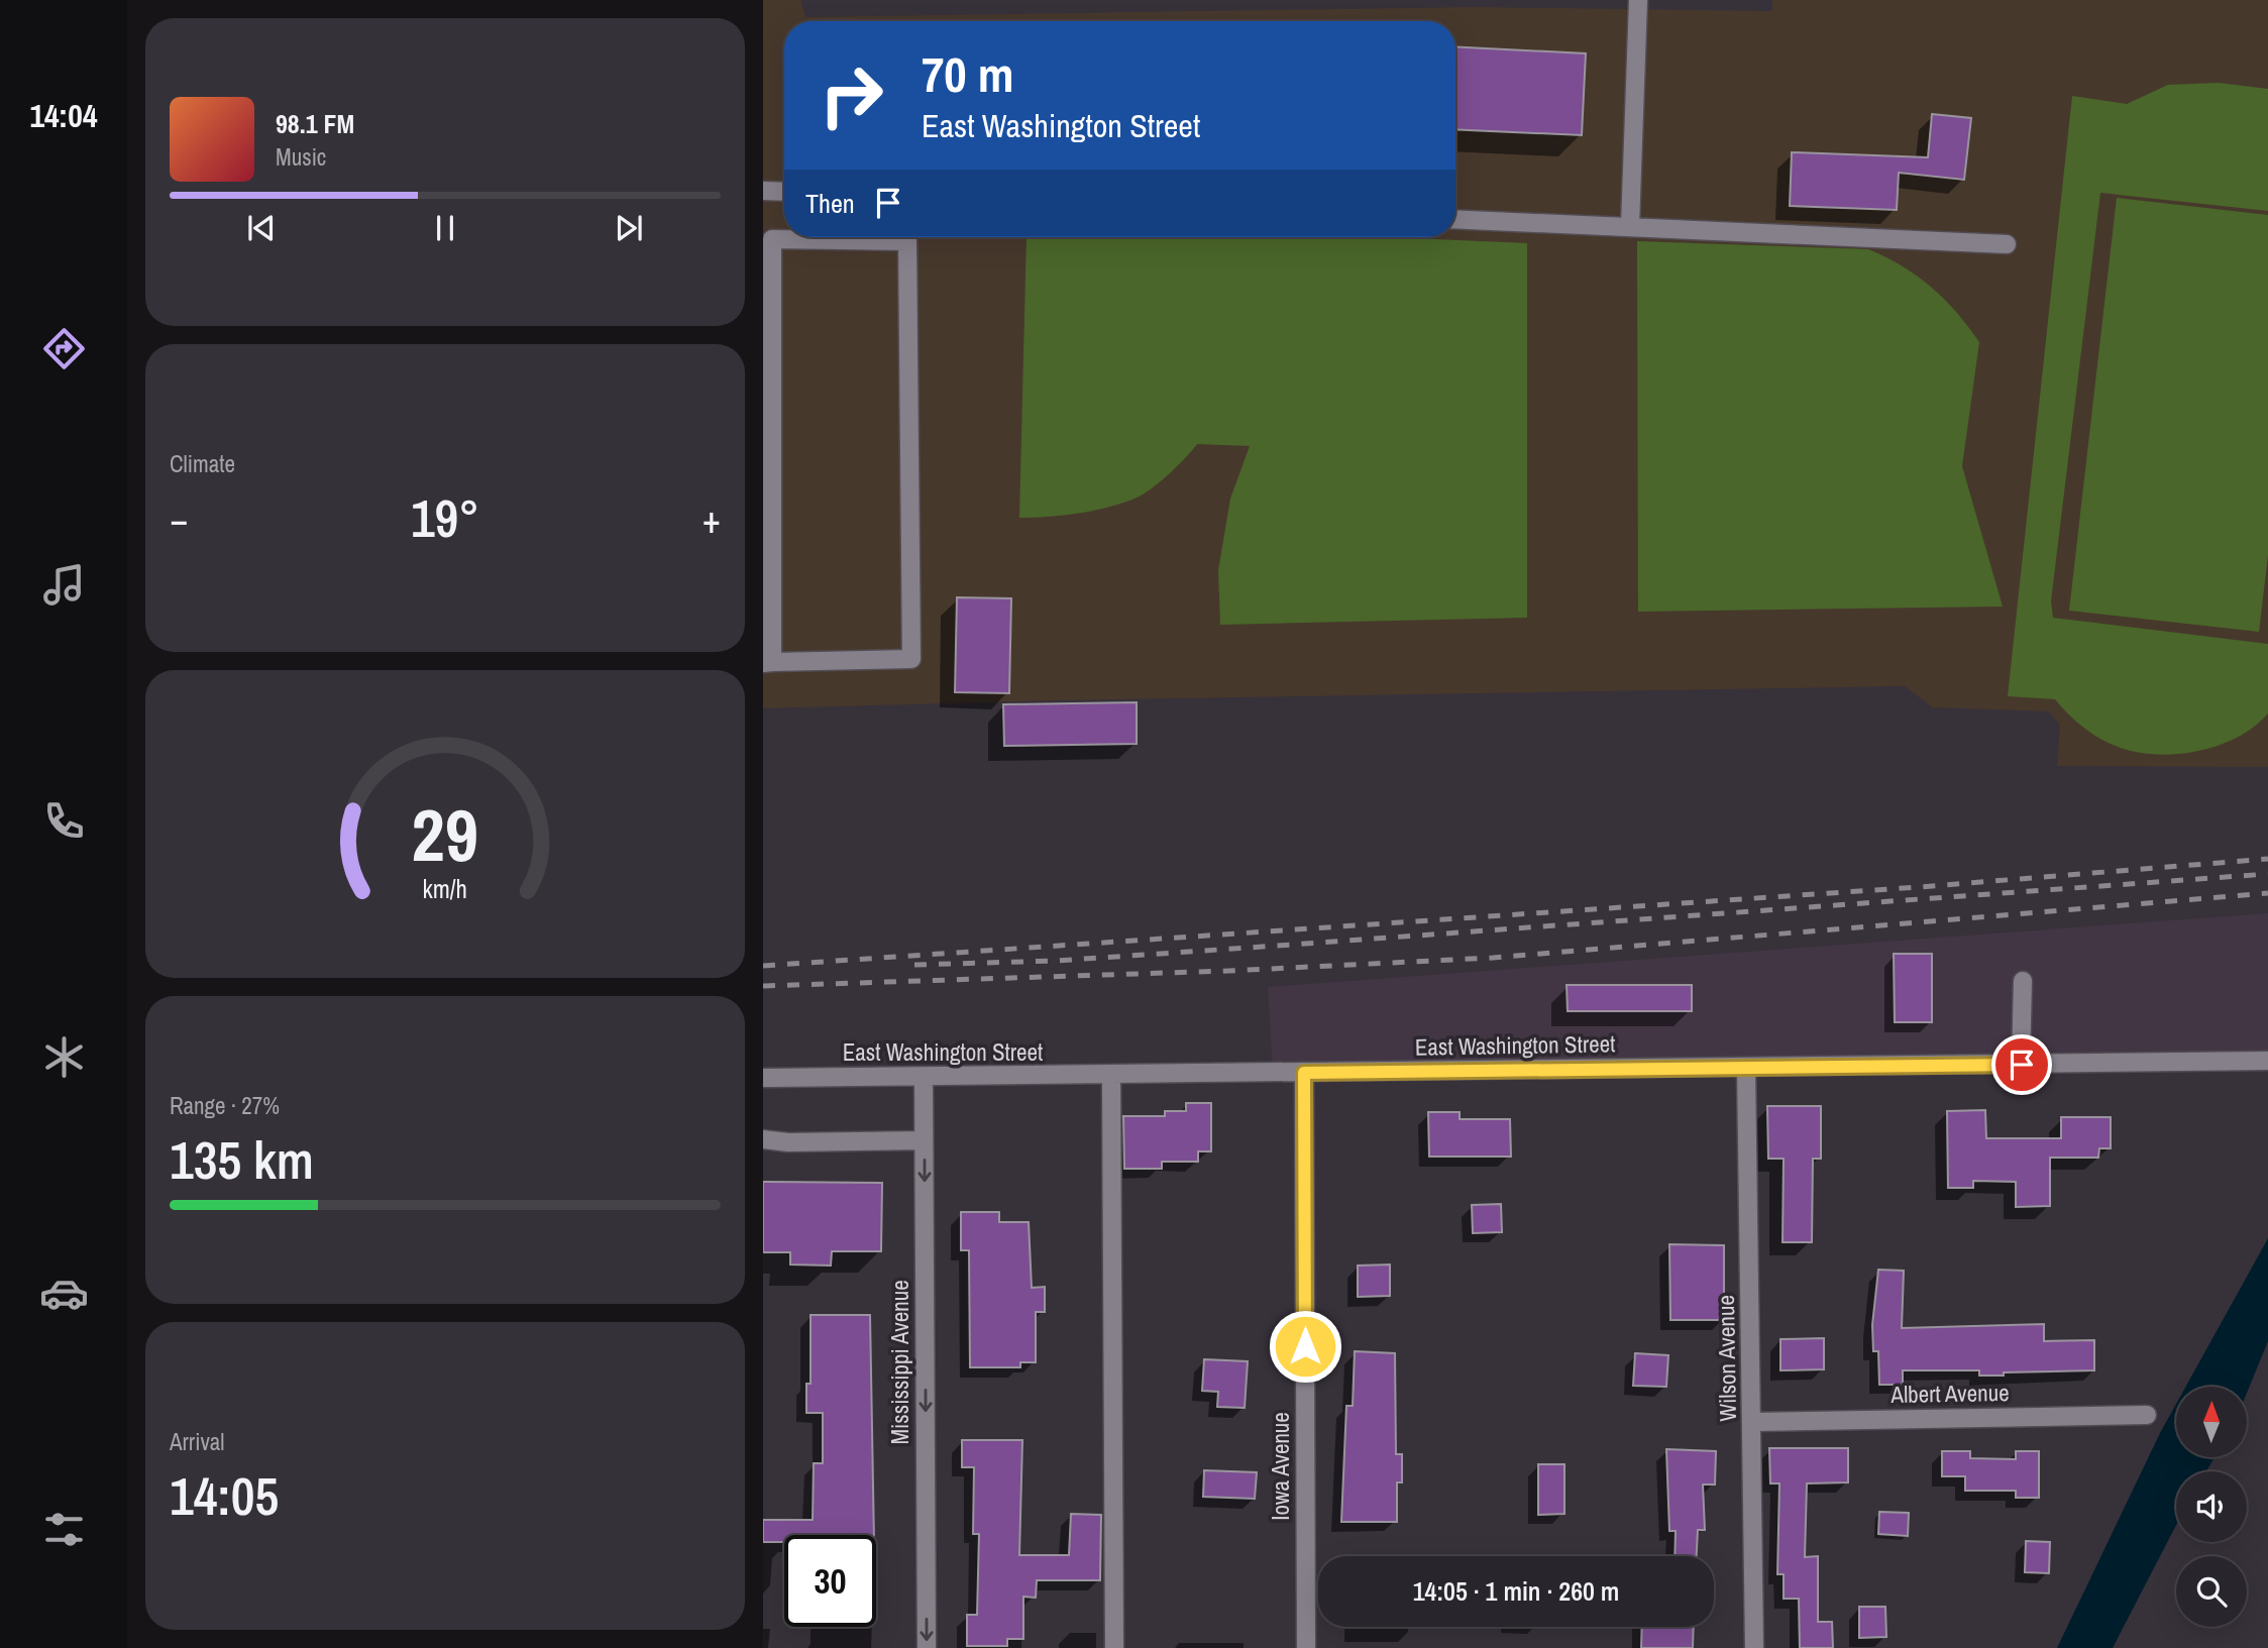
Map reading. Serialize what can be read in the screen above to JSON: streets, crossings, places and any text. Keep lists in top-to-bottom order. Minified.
{"streets":{"street":["East Washington Street","Wilson Avenue","Mississippi Avenue","Albert Avenue","Iowa Avenue"]},"crossings":[["East Washington Street","Wilson Avenue"],["East Washington Street","Mississippi Avenue"],["East Washington Street","Iowa Avenue"],["Wilson Avenue","Albert Avenue"]],"one_way":["Mississippi Avenue"],"north":"top","page":{"tabs":"14:04","turn":["70 m","East Washington Street"],"song":["98.1 FM","Music"],"then":"Then","tile":["Climate",["Range · 27%","135 km"],["Arrival","14:05"]],"heat":["−","19°","+"],"limit":"30","trip":"14:05 · 1 min · 260 m","gauge":["29","km/h"]}}
